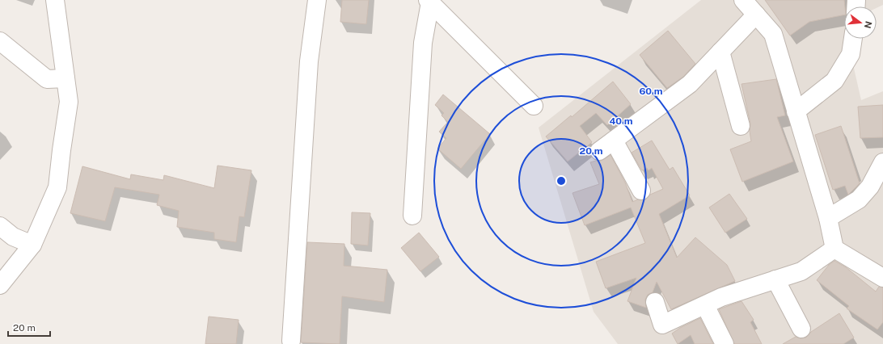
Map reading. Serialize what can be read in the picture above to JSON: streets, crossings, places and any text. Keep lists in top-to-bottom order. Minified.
{"scale_bar":"20 m","north":"right","rings":["60 m","40 m","20 m"]}
